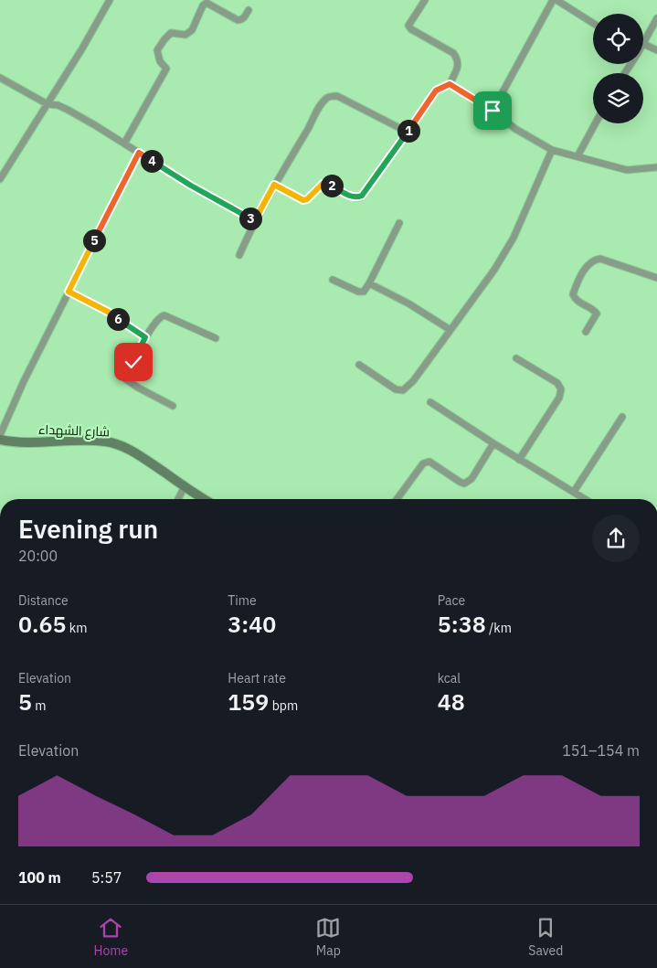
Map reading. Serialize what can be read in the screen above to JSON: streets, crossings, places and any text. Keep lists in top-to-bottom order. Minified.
{"streets":{"street":["شارع الشهداء"]},"page":{"pins":["1","4","2","3","5","6"],"heading":["Evening run","20:00"],"stats":[["Distance","0.65 km"],["Time","3:40"],["Pace","5:38 /km"],["Elevation","5 m"],["Heart rate","159 bpm"],["kcal","48"]],"chart":["Elevation","151–154 m"],"list":[{"name":"100 m","note":"5:57"}],"tabs":["Home","Map","Saved"]}}
